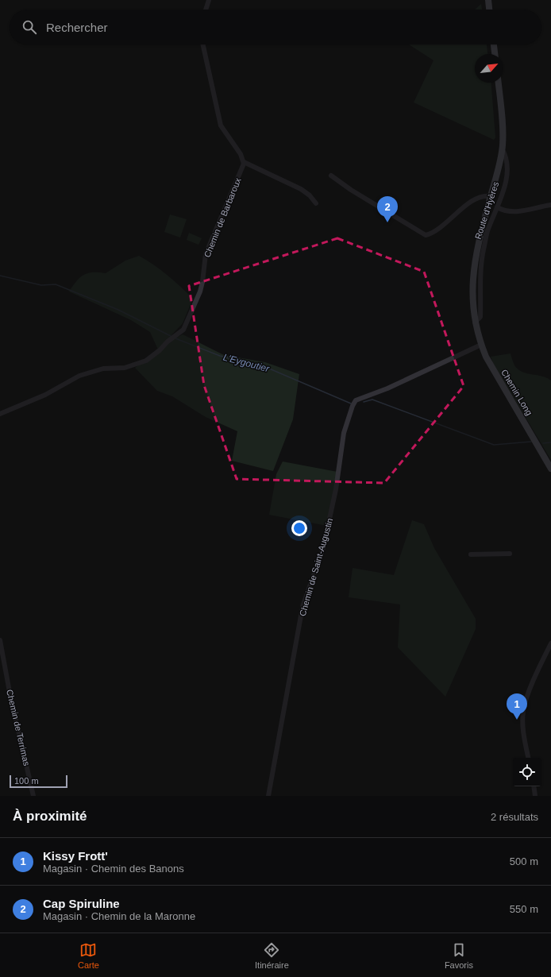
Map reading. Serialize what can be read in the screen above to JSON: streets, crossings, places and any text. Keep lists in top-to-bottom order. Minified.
{"streets":{"main road":["Route d'Hyères","Chemin Long"],"street":["Chemin de Barbaroux","Chemin de Saint-Augustin","Chemin de Terrimas"]},"crossings":[["Route d'Hyères","Chemin Long"],["Chemin Long","Chemin de Saint-Augustin"]],"water":["L'Eygoutier"],"scale_bar":"100 m","north":"top right","page":{"search":"Rechercher","pins":["2","1"],"scale":"100 m","heading":["À proximité","2 résultats"],"list":[{"mark":"1","name":"Kissy Frott'","note":"Magasin · Chemin des Banons","value":"500 m"},{"mark":"2","name":"Cap Spiruline","note":"Magasin · Chemin de la Maronne","value":"550 m"}],"nav":["Carte","Itinéraire","Favoris"]}}
